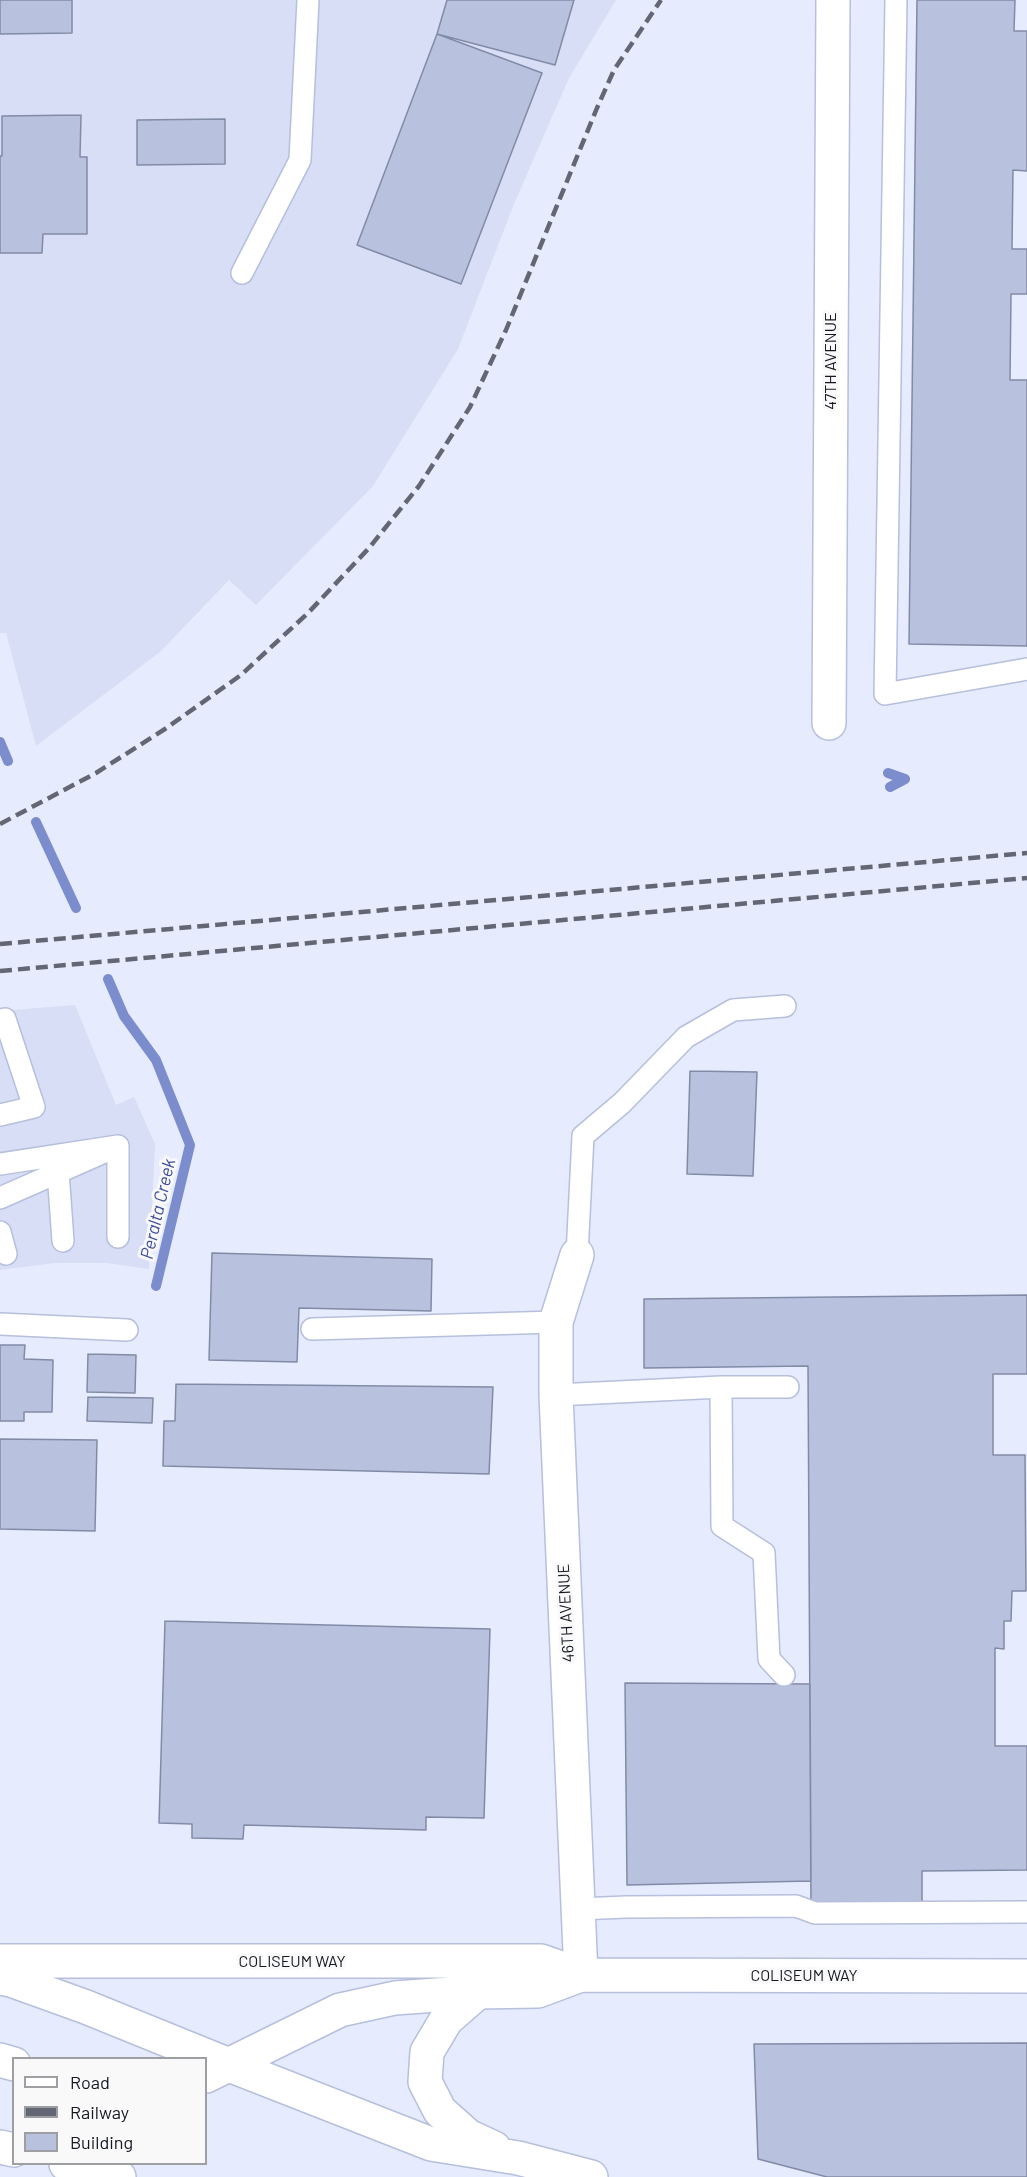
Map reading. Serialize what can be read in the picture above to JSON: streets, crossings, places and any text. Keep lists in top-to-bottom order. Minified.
{"streets":{"main road":["47TH AVENUE","46TH AVENUE","COLISEUM WAY"]},"crossings":[["46TH AVENUE","COLISEUM WAY"]],"water":["Peralta Creek"],"legend":["Road","Railway","Building"]}
